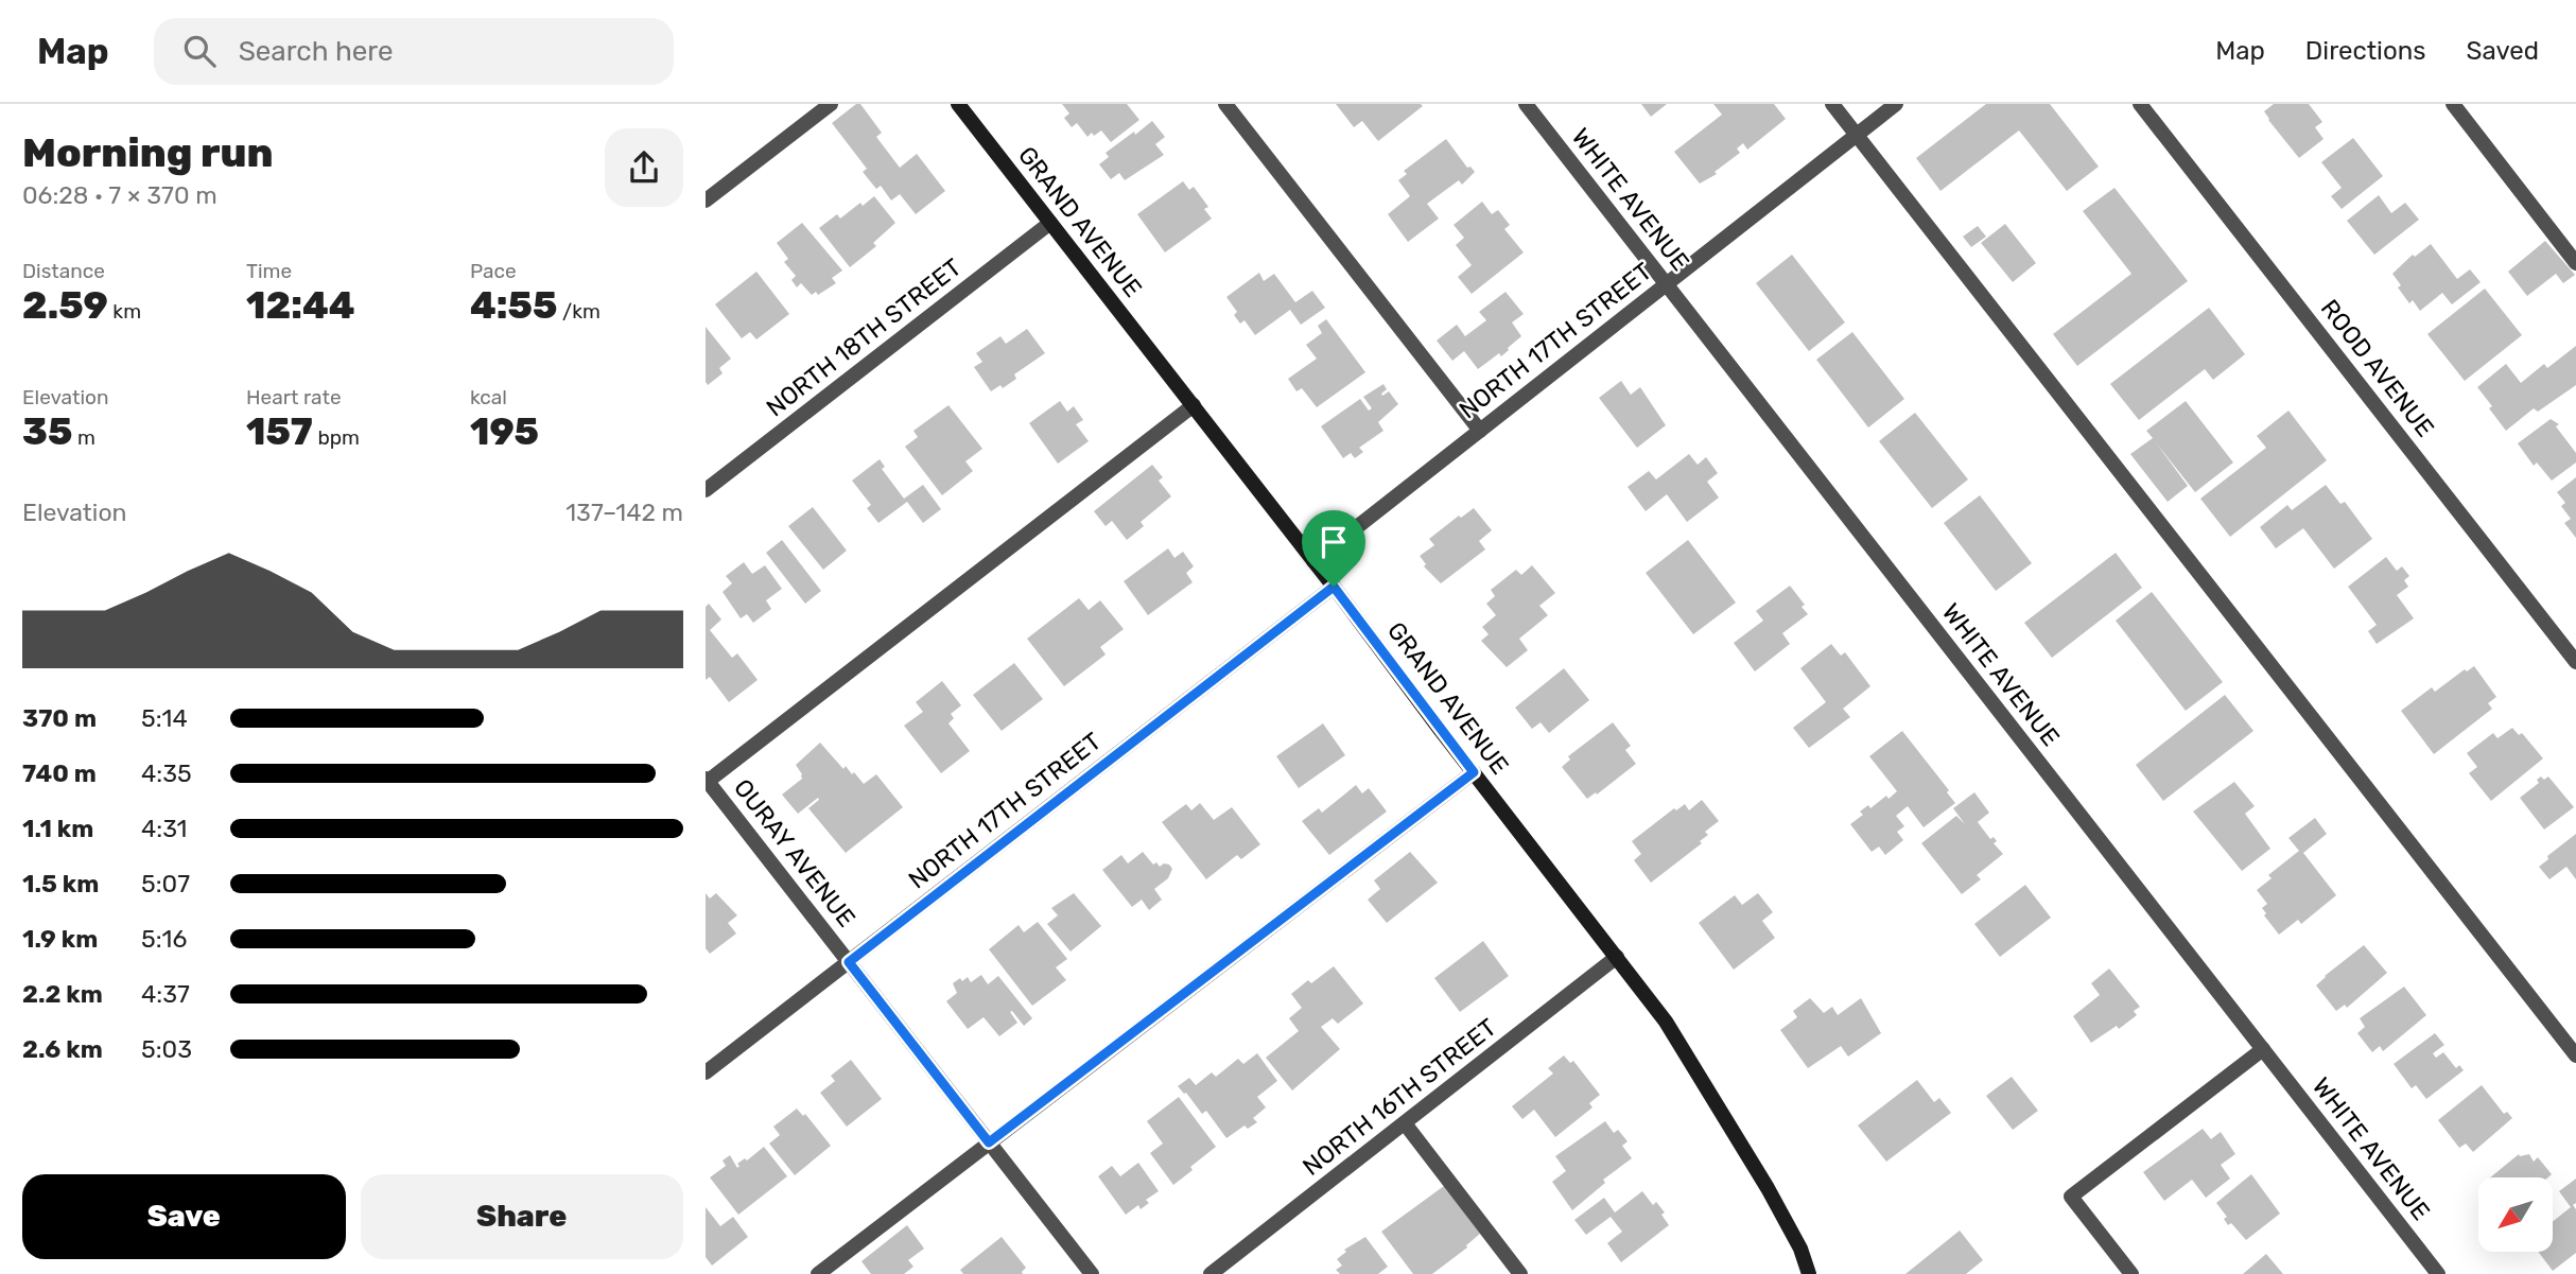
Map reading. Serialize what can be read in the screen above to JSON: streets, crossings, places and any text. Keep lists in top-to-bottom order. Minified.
{"streets":{"street":["WHITE AVENUE","GRAND AVENUE","NORTH 18TH STREET","NORTH 17TH STREET","ROOD AVENUE","OURAY AVENUE","NORTH 16TH STREET"]},"crossings":[["WHITE AVENUE","NORTH 17TH STREET"],["GRAND AVENUE","NORTH 18TH STREET"],["GRAND AVENUE","NORTH 17TH STREET"],["GRAND AVENUE","NORTH 16TH STREET"],["NORTH 17TH STREET","OURAY AVENUE"]],"north":"bottom left","page":{"header":"Map","search":"Search here","nav":["Map","Directions","Saved"],"heading":["Morning run","06:28 · 7 × 370 m"],"stats":[["Distance","2.59 km"],["Time","12:44"],["Pace","4:55 /km"],["Elevation","35 m"],["Heart rate","157 bpm"],["kcal","195"]],"chart":["Elevation","137–142 m"],"list":[{"name":"370 m","note":"5:14"},{"name":"740 m","note":"4:35"},{"name":"1.1 km","note":"4:31"},{"name":"1.5 km","note":"5:07"},{"name":"1.9 km","note":"5:16"},{"name":"2.2 km","note":"4:37"},{"name":"2.6 km","note":"5:03"}],"buttons":["Save","Share"]}}
